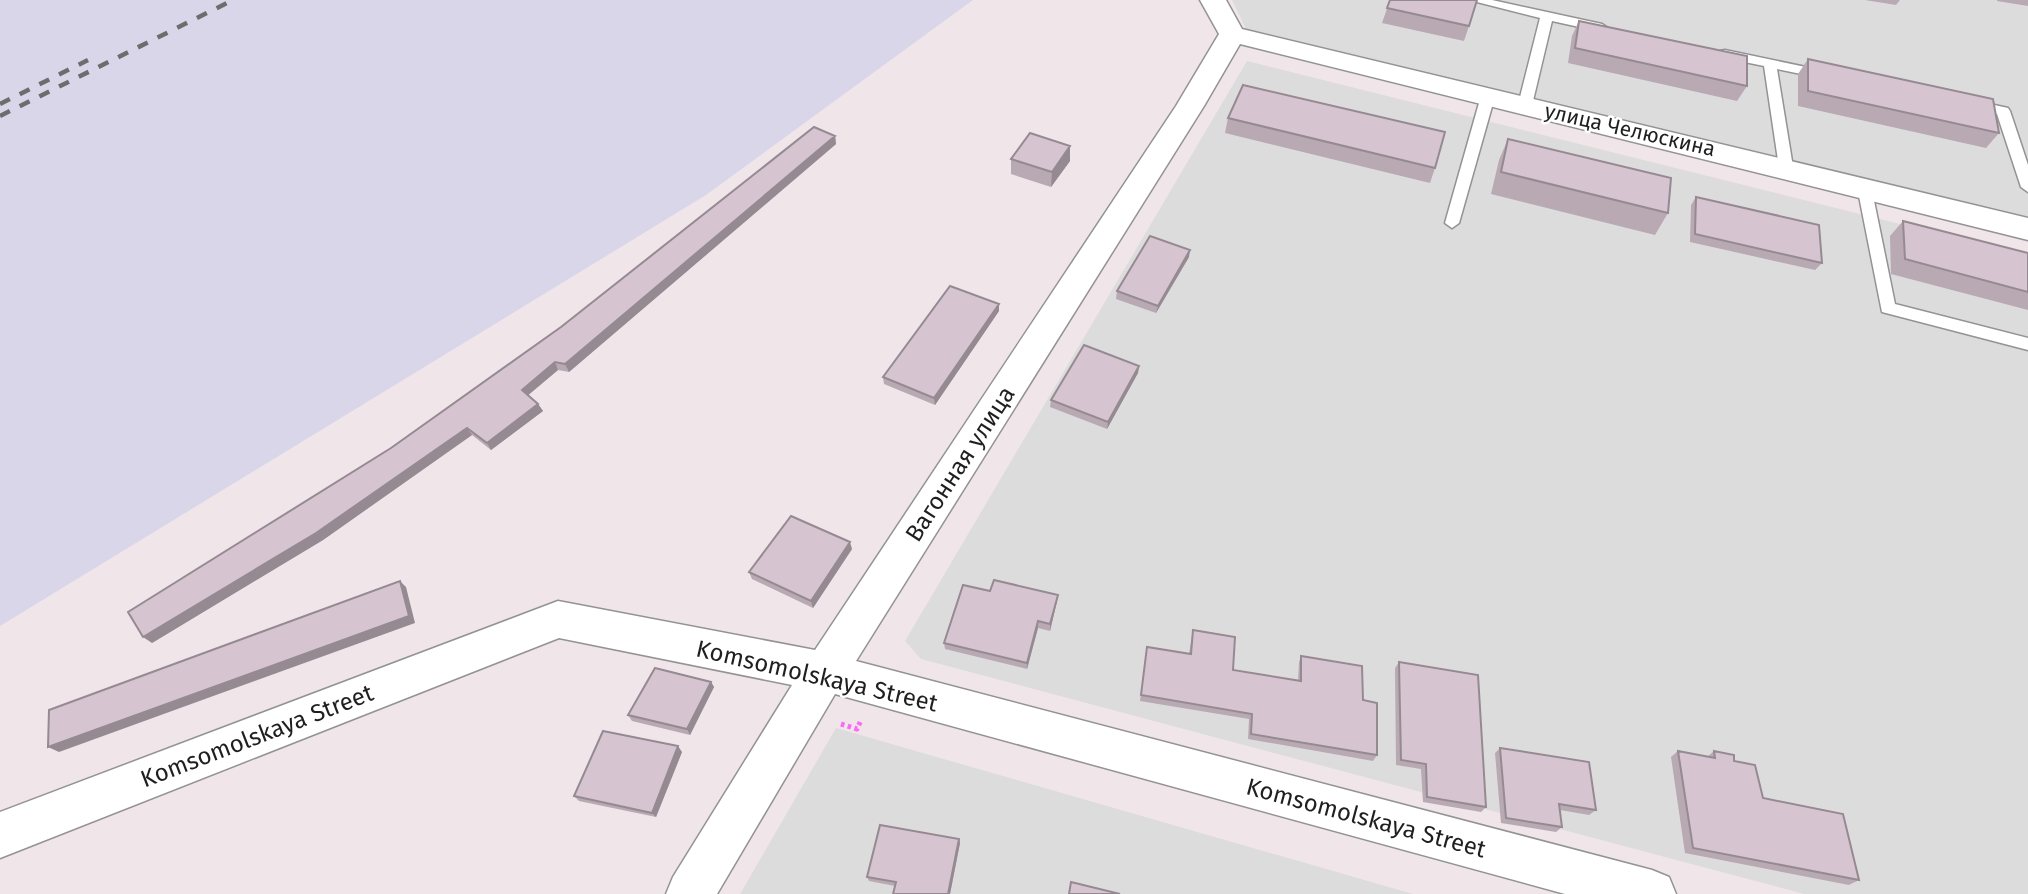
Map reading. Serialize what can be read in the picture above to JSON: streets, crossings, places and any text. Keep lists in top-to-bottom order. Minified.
{"streets":{"street":["улица Челюскина","Вагонная улица","Komsomolskaya Street"]},"crossings":[["улица Челюскина","Вагонная улица"],["Вагонная улица","Komsomolskaya Street"]]}
